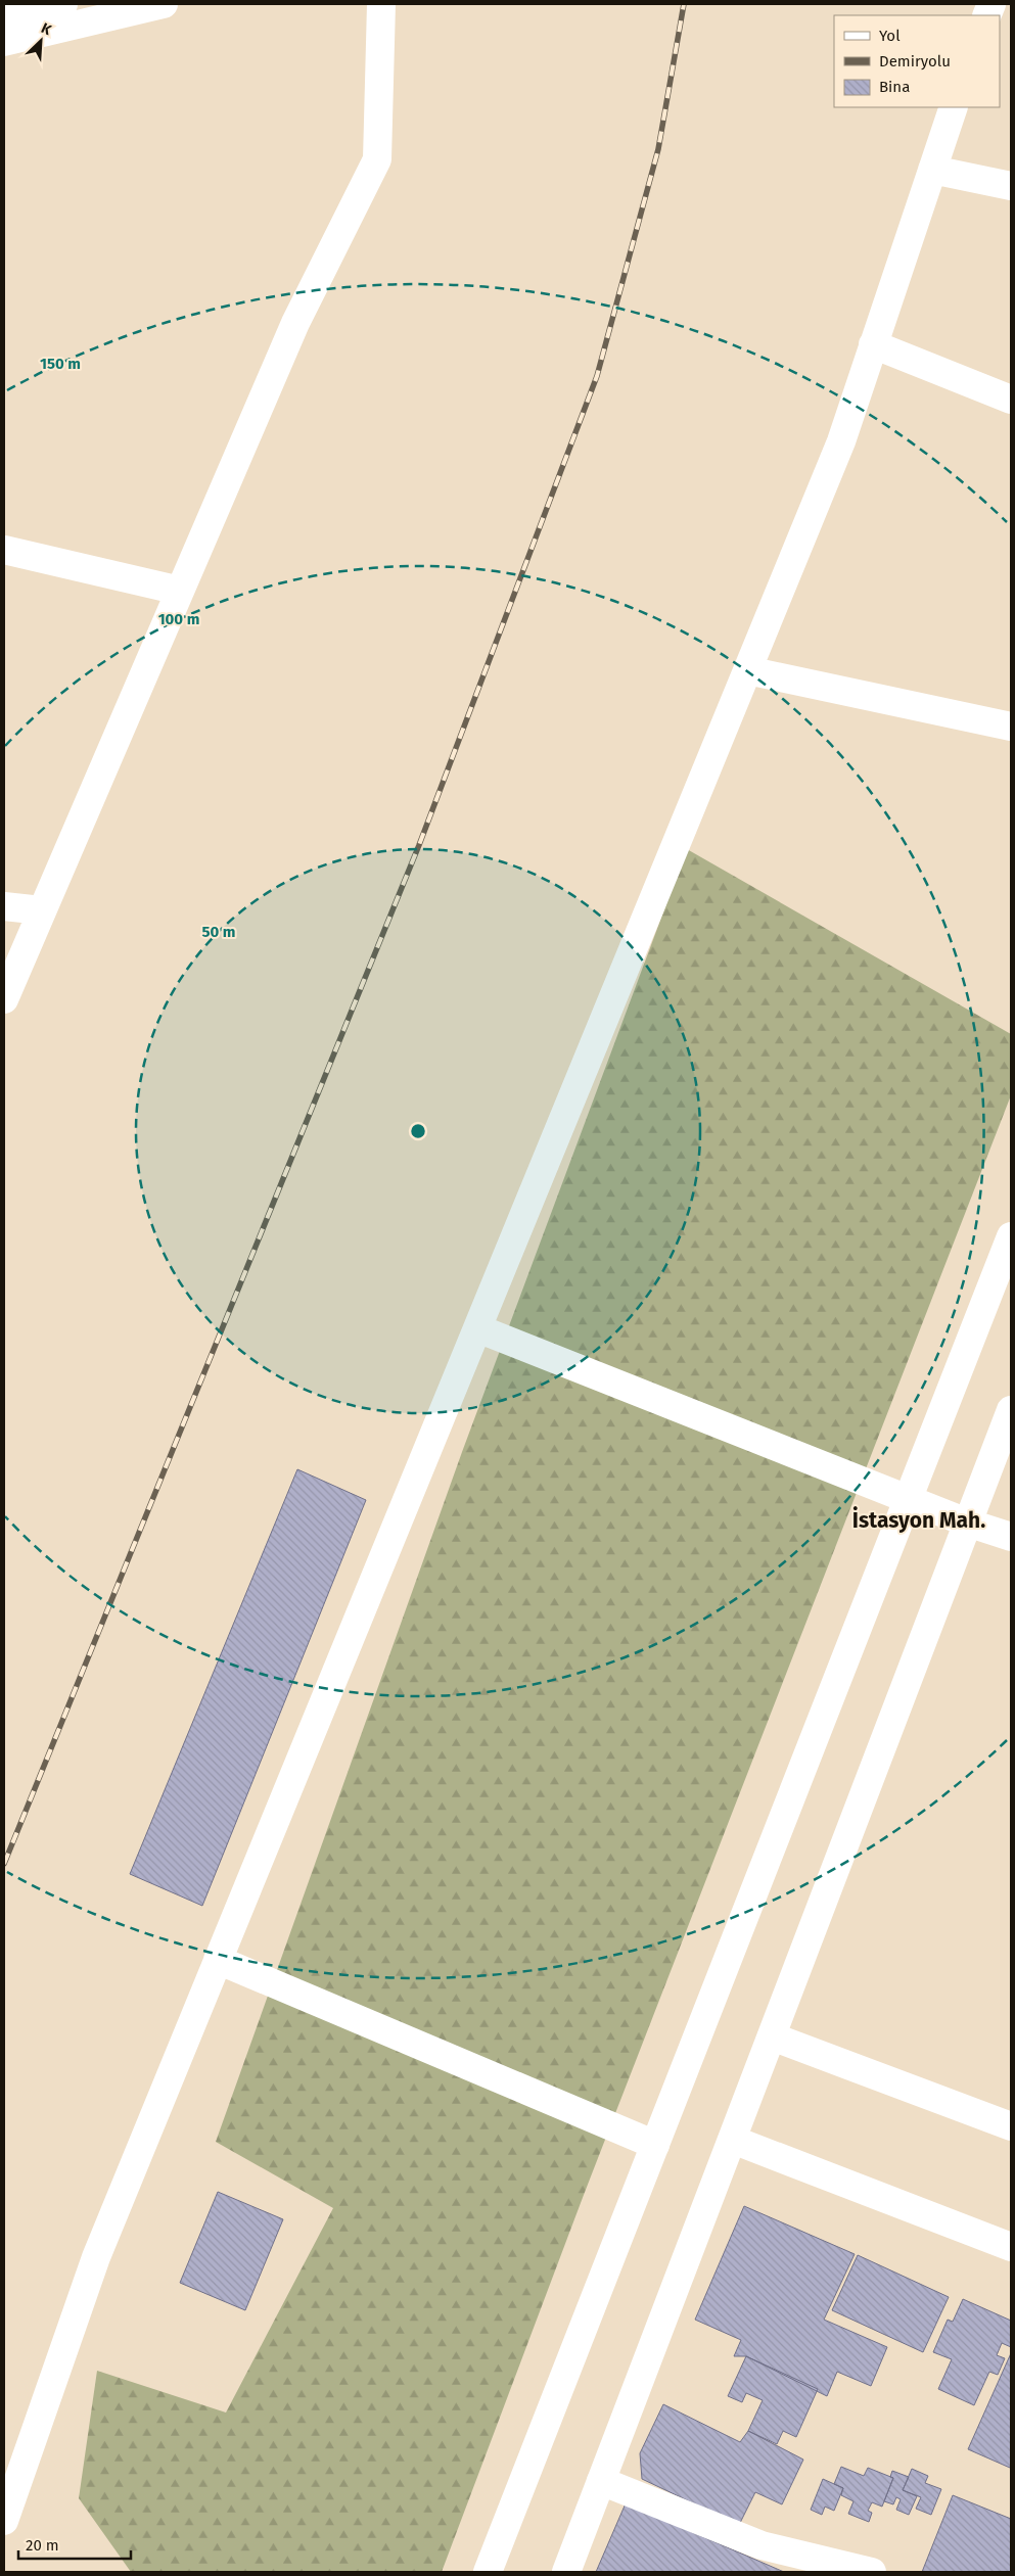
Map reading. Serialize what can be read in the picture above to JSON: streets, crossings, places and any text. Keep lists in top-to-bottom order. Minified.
{"districts":["İstasyon Mah."],"legend":["Yol","Demiryolu","Bina"],"scale_bar":"20 m","north":"top right","rings":["150 m","100 m","50 m"]}
